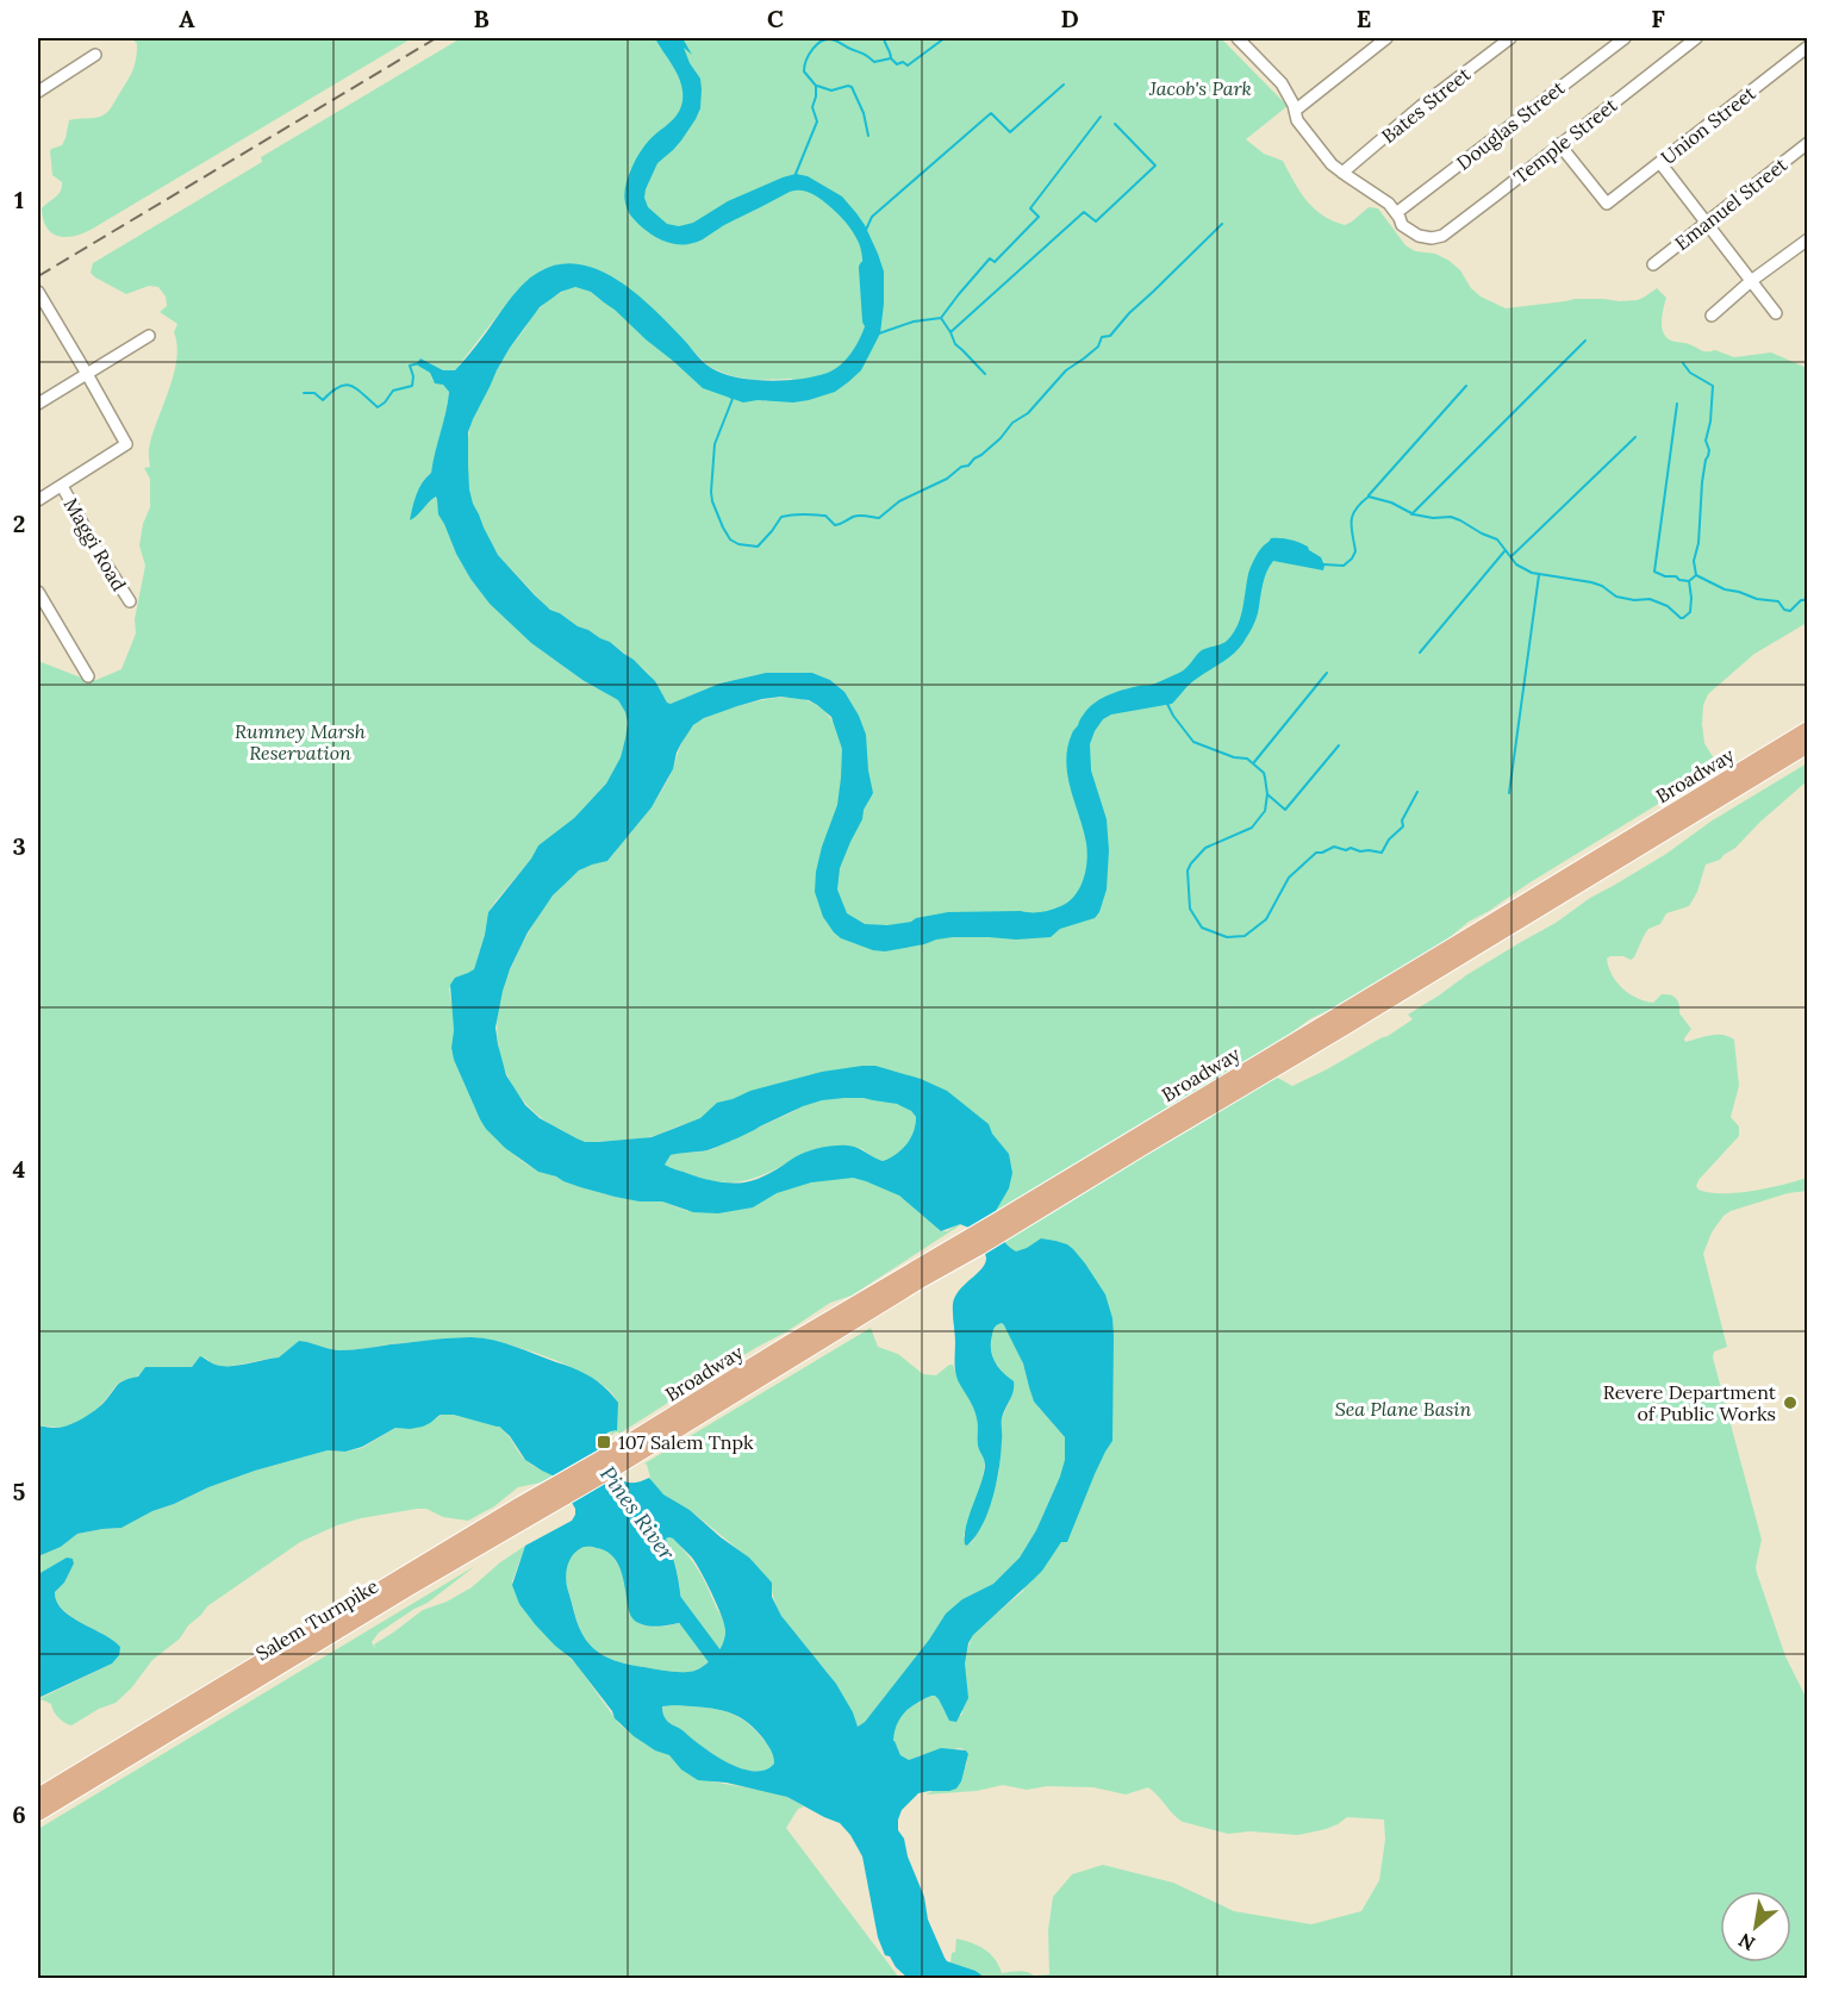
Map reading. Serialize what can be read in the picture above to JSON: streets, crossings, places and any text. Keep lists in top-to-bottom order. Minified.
{"streets":{"main road":["Broadway","Salem Turnpike"],"street":["Bates Street","Douglas Street","Union Street","Temple Street","Emanuel Street","Maggi Road"]},"crossings":[["Douglas Street","Temple Street"],["Union Street","Temple Street"],["Broadway","Salem Turnpike"]],"water":["Pines River"],"parks":["Jacob's Park","Rumney Marsh Reservation","Sea Plane Basin"],"places":{"other":["Revere Department of Public Works"],"transit":["107 Salem Tnpk"]},"north":"bottom left","grid":{"columns":["A","B","C","D","E","F"],"rows":["1","2","3","4","5","6"]}}
